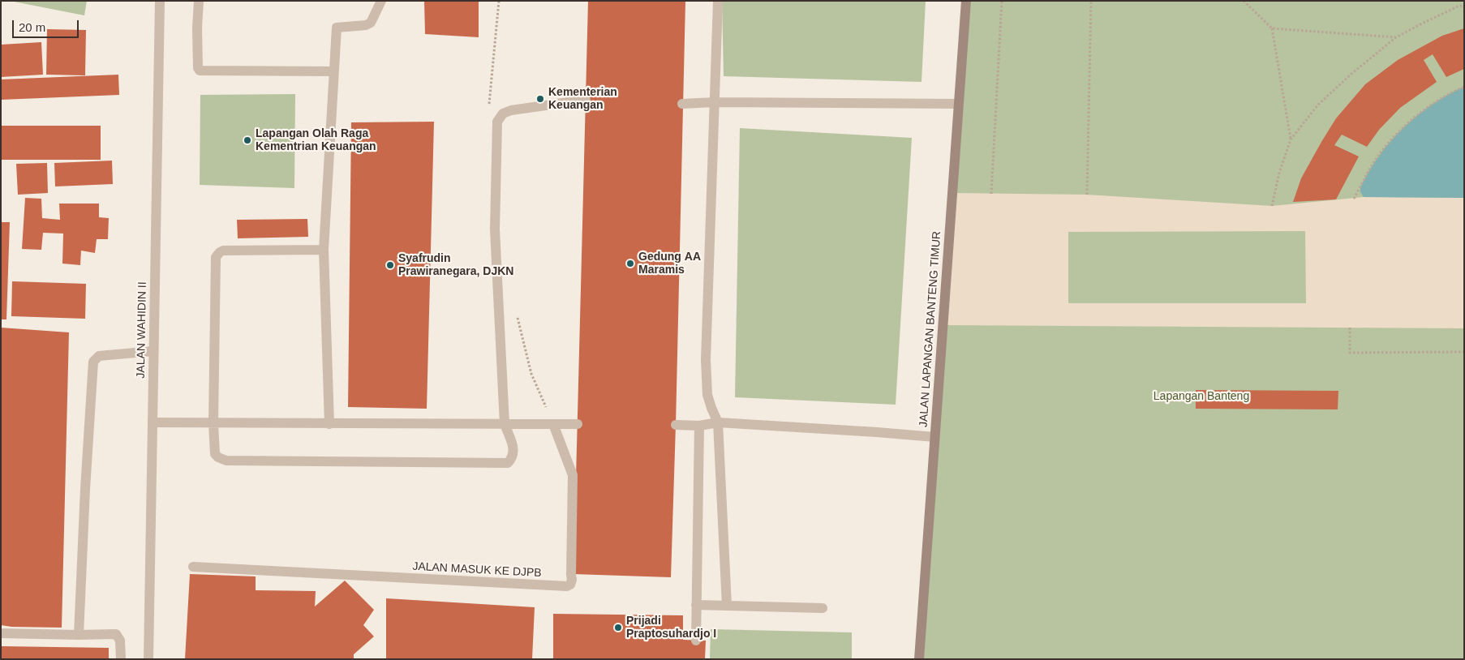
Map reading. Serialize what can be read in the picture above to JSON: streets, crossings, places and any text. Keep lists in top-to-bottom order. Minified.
{"streets":{"street":["JALAN LAPANGAN BANTENG TIMUR","JALAN WAHIDIN II","JALAN MASUK KE DJPB"]},"parks":["Lapangan Banteng"],"places":["Kementerian Keuangan","Lapangan Olah Raga Kementrian Keuangan","Gedung AA Maramis","Syafrudin Prawiranegara, DJKN","Prijadi Praptosuhardjo I"],"scale_bar":"20 m"}
